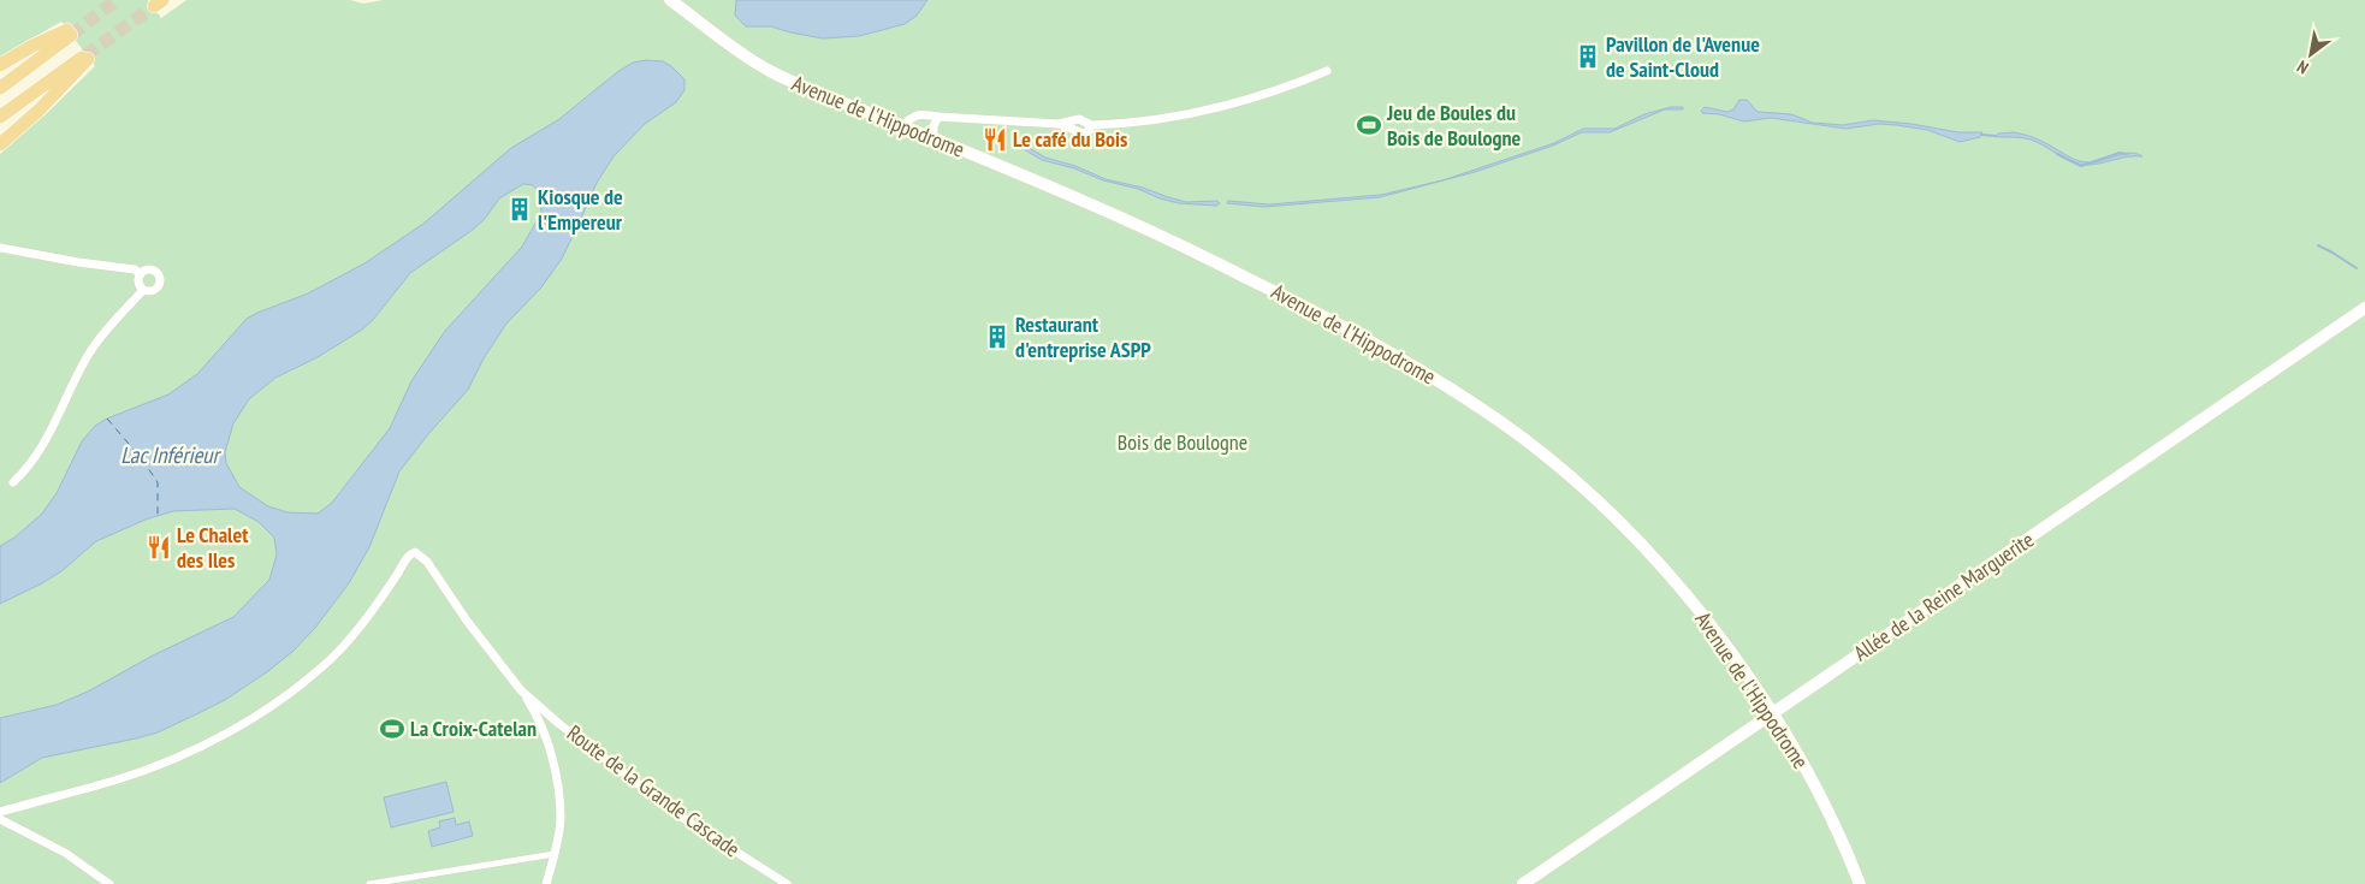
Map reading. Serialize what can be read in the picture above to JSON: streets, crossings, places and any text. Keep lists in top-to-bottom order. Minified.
{"streets":{"main road":["Avenue de l'Hippodrome","Allée de la Reine Marguerite"],"street":["Route de la Grande Cascade"]},"crossings":[["Avenue de l'Hippodrome","Allée de la Reine Marguerite"]],"water":["Lac Inférieur"],"parks":["Bois de Boulogne"],"places":{"building":["Pavillon de l'Avenue de Saint-Cloud","Kiosque de l'Empereur","Restaurant d'entreprise ASPP"],"sports":["Jeu de Boules du Bois de Boulogne","La Croix-Catelan"],"restaurant":["Le café du Bois","Le Chalet des Iles"]},"north":"bottom left"}
